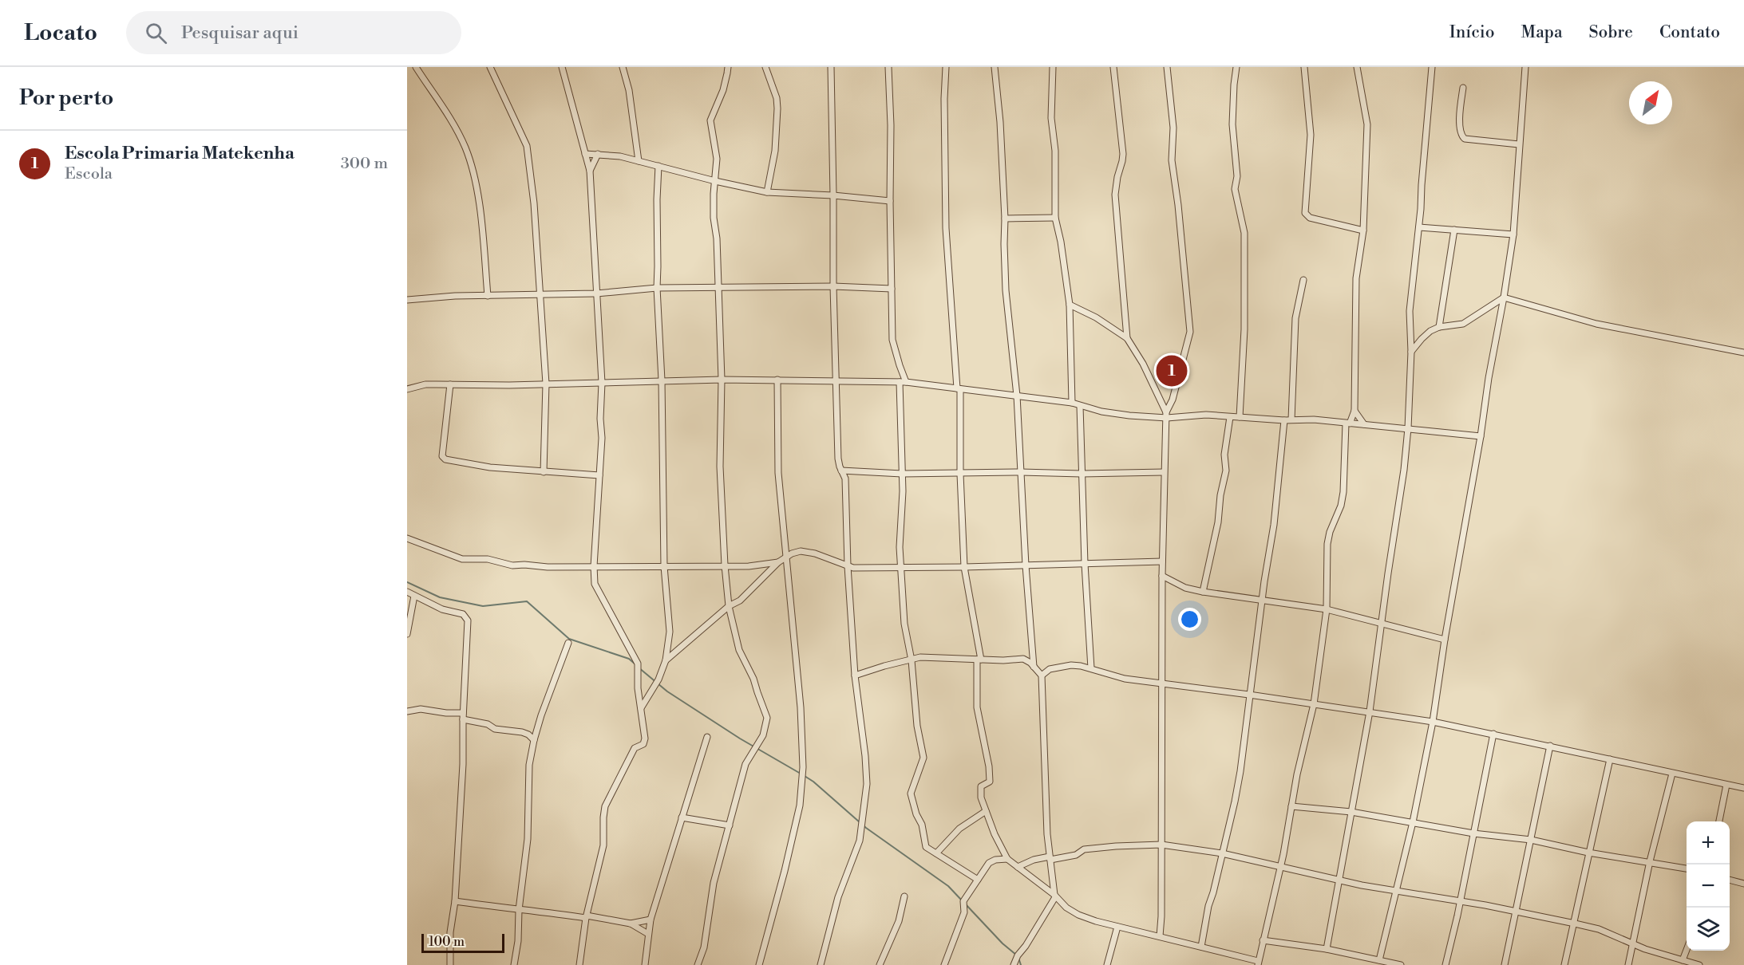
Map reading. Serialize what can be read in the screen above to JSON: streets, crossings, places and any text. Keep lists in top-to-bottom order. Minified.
{"scale_bar":"100 m","north":"top right","page":{"header":"Locato","search":"Pesquisar aqui","nav":["Início","Mapa","Sobre","Contato"],"heading":"Por perto","list":[{"mark":"1","name":"Escola Primaria Matekenha","note":"Escola","value":"300 m"}],"pins":"1","map_buttons":["+","−"],"scale":"100 m"}}
